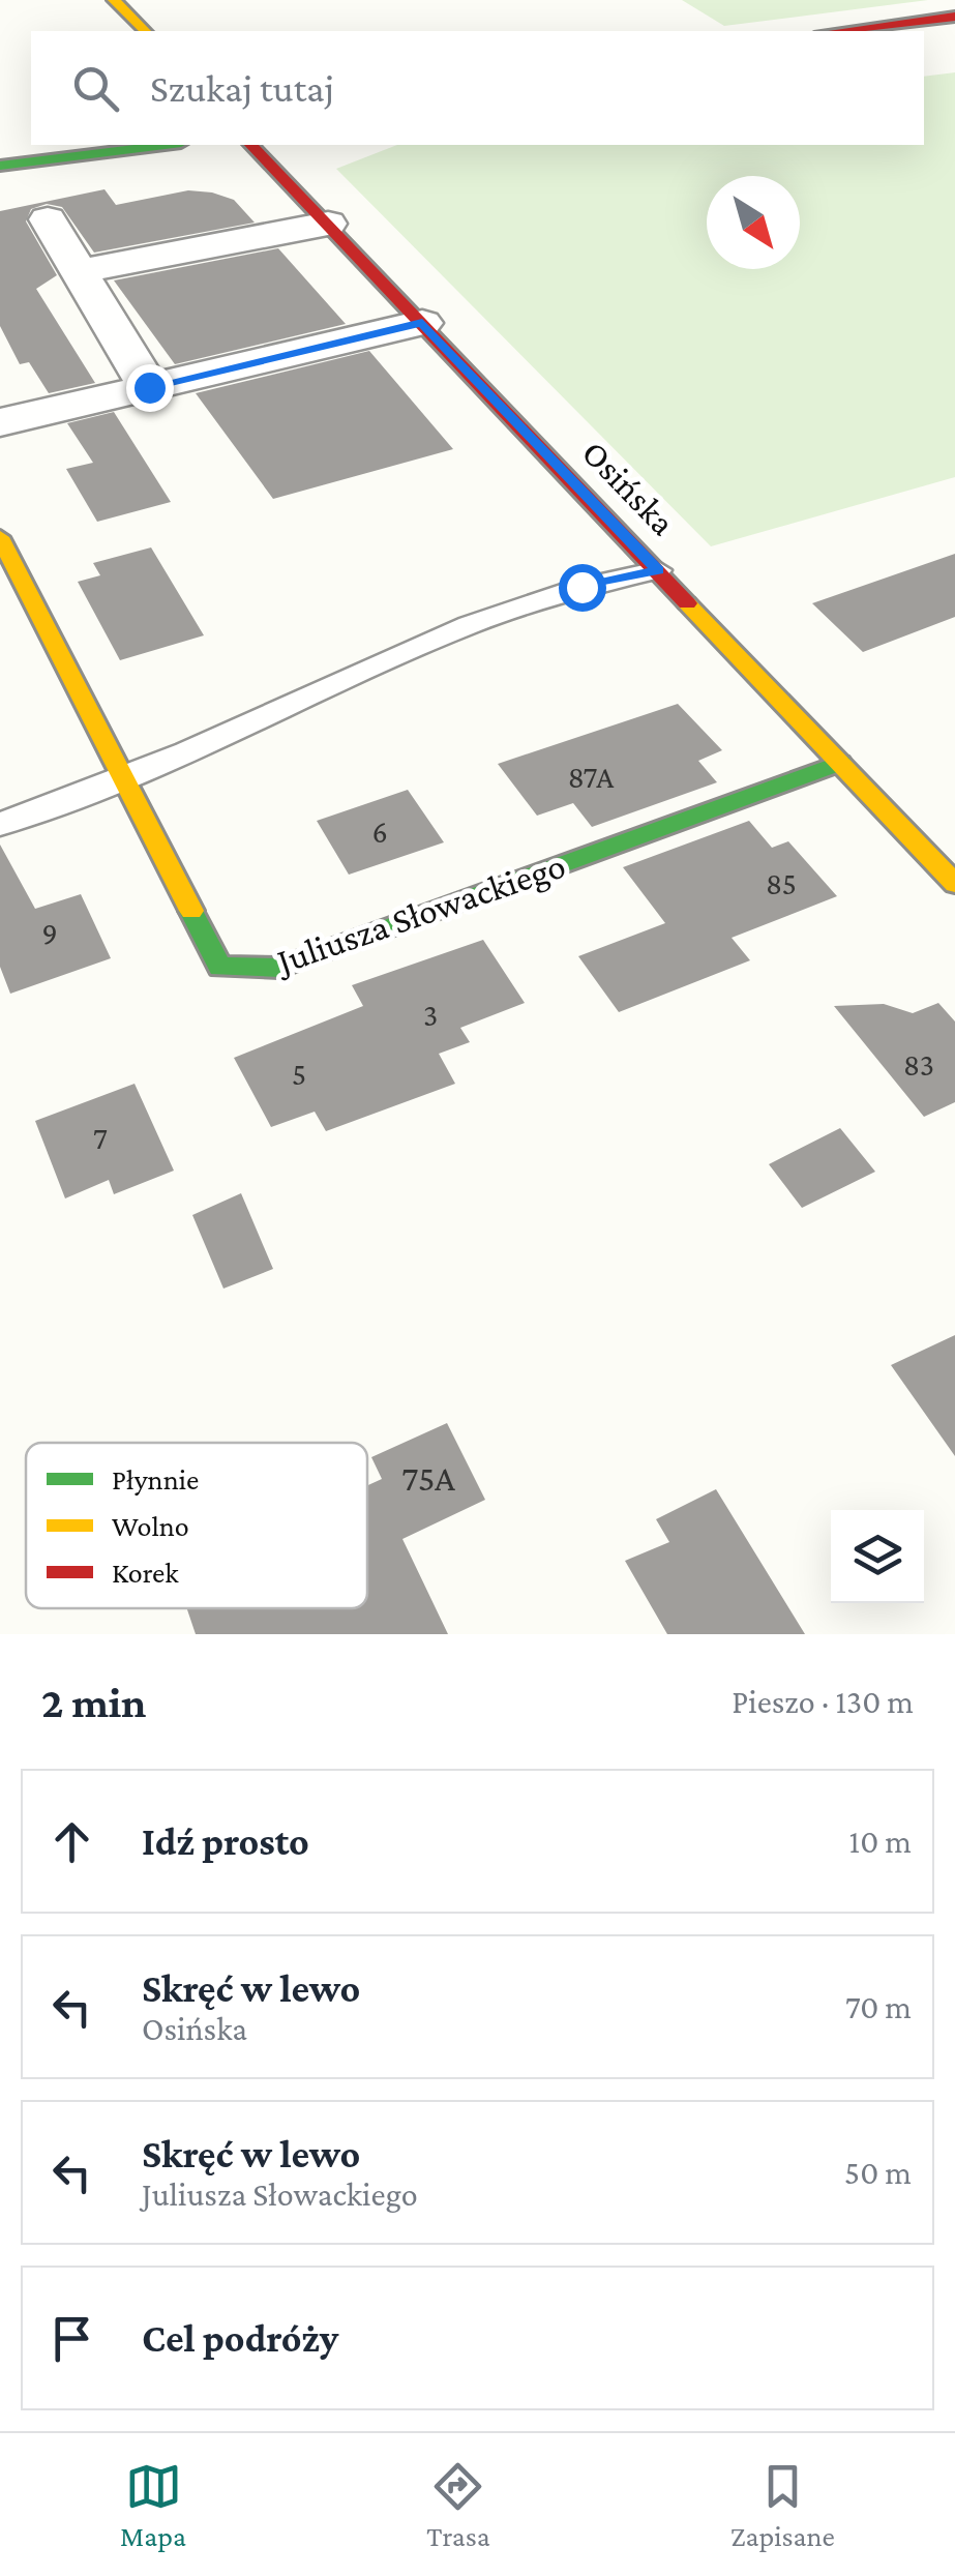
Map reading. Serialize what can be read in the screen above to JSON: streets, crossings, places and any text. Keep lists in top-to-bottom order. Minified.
{"streets":{"street":["Osińska","Juliusza Słowackiego"]},"crossings":[["Osińska","Juliusza Słowackiego"]],"house_numbers":["87A","6","85","9","3","83","5","7","75A"],"legend":["Płynnie","Wolno","Korek"],"north":"bottom right","page":{"search":"Szukaj tutaj","heading":["2 min","Pieszo · 130 m"],"list":[["Idź prosto","10 m"],["Skręć w lewo","Osińska","70 m"],["Skręć w lewo","Juliusza Słowackiego","50 m"],"Cel podróży"],"nav":["Mapa","Trasa","Zapisane"]}}
